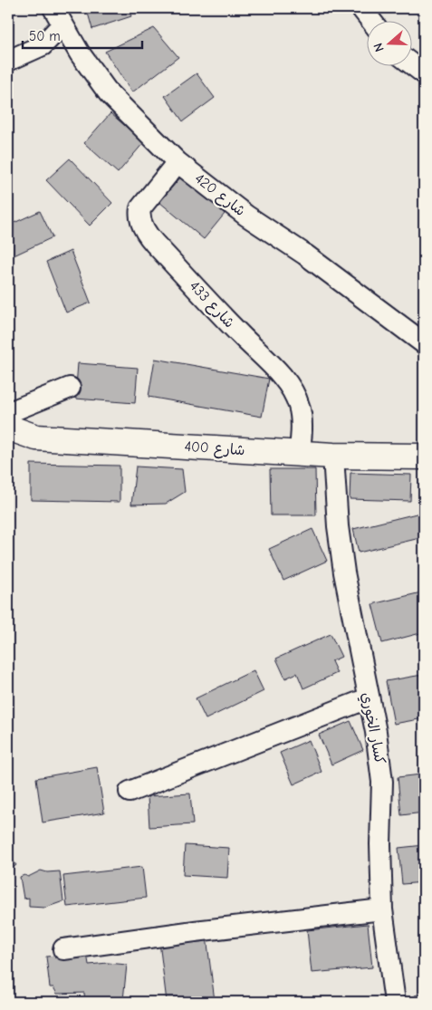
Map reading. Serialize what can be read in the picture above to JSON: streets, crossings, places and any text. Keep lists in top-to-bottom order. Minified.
{"streets":{"main road":["شارع 400"],"street":["شارع 420","شارع 433","كسار الخوري"]},"crossings":[["شارع 420","شارع 433"],["شارع 433","شارع 400"],["شارع 400","كسار الخوري"]],"scale_bar":"50 m","north":"left"}
